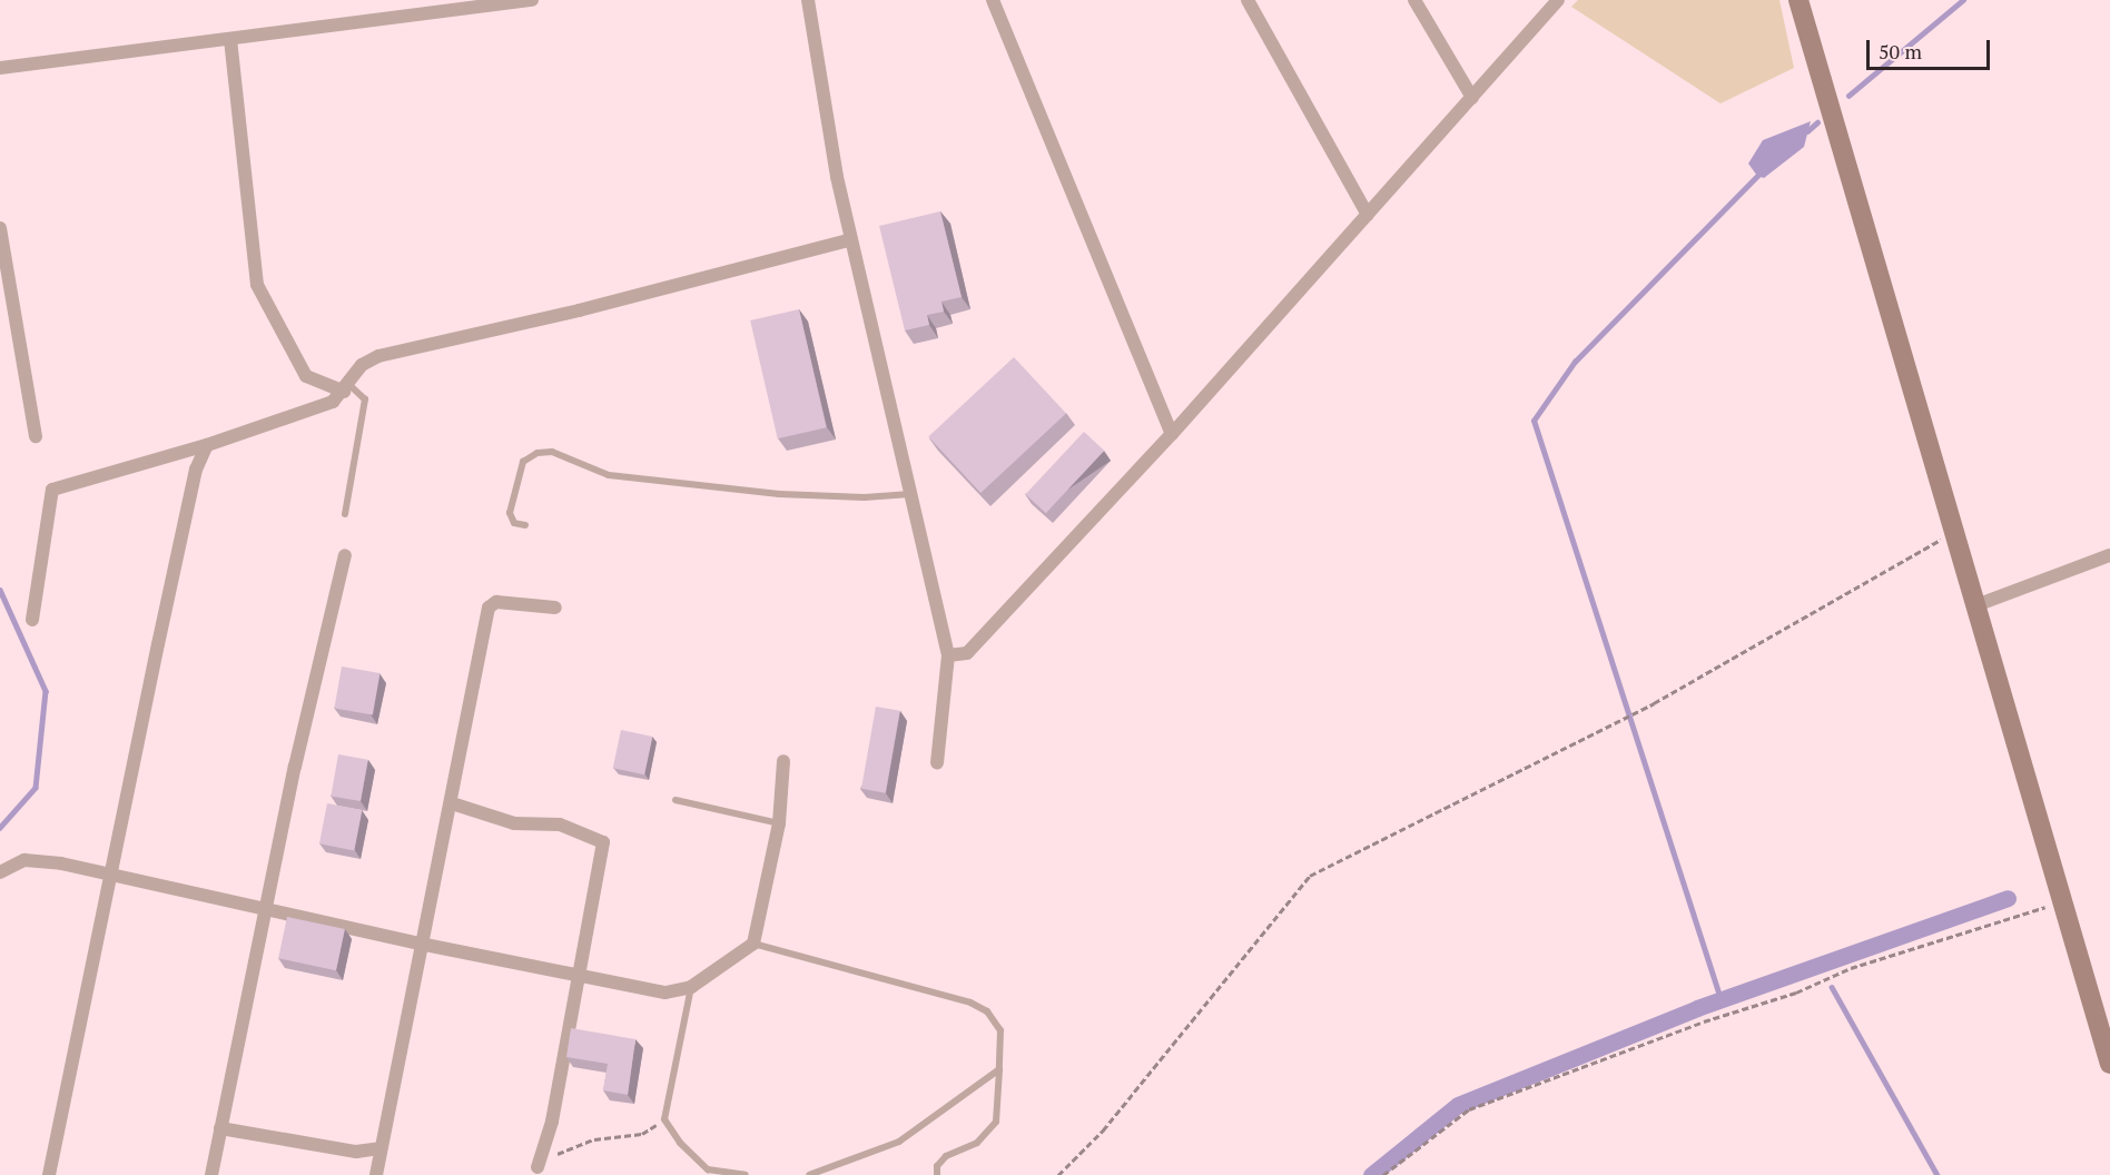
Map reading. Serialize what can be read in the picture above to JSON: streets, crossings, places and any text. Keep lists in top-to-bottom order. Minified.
{"scale_bar":"50 m"}
